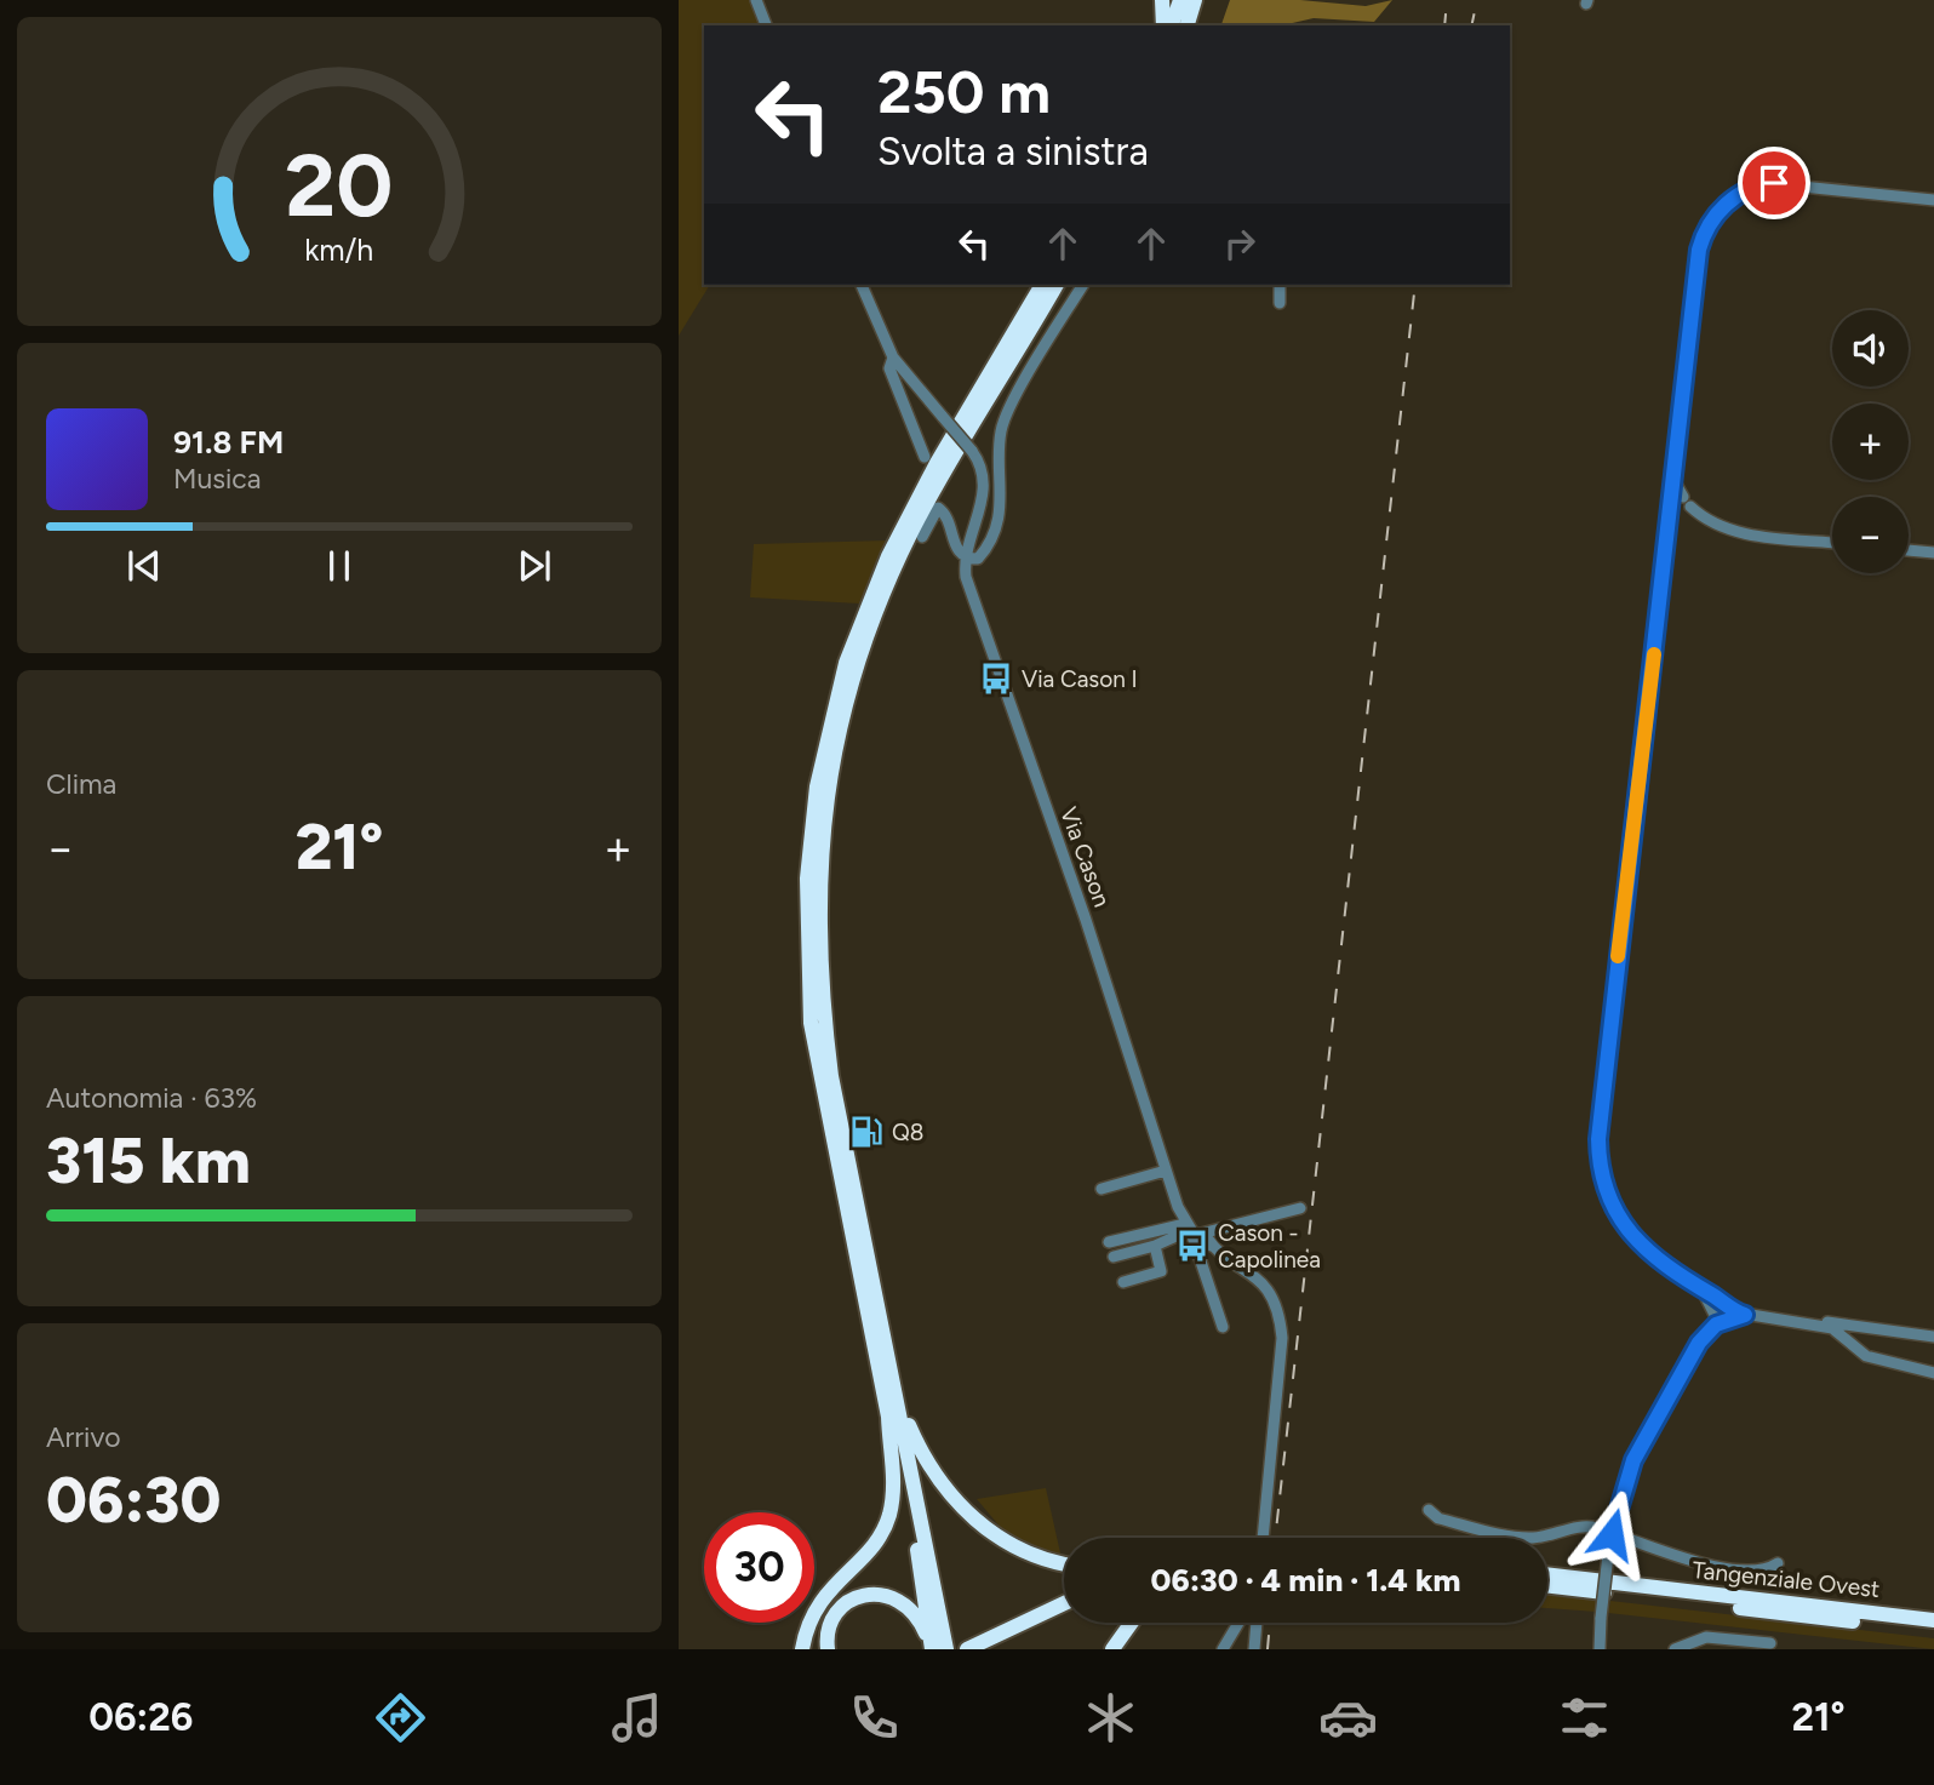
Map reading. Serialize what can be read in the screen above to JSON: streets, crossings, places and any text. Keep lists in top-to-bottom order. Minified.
{"streets":{"highway":["Tangenziale Ovest"],"street":["Via Cason"]},"places":{"bus stop":["Via Cason I","Cason - Capolinea"],"fuel station":["Q8"]},"page":{"turn":["250 m","Svolta a sinistra"],"map_buttons":["+","−"],"song":["91.8 FM","Musica"],"tile":["Clima",["Autonomia · 63%","315 km"],["Arrivo","06:30"]],"heat":["−","21°","+"],"limit":"30","trip":"06:30 · 4 min · 1.4 km","tabs":["06:26","21°"],"gauge":["20","km/h"]}}
